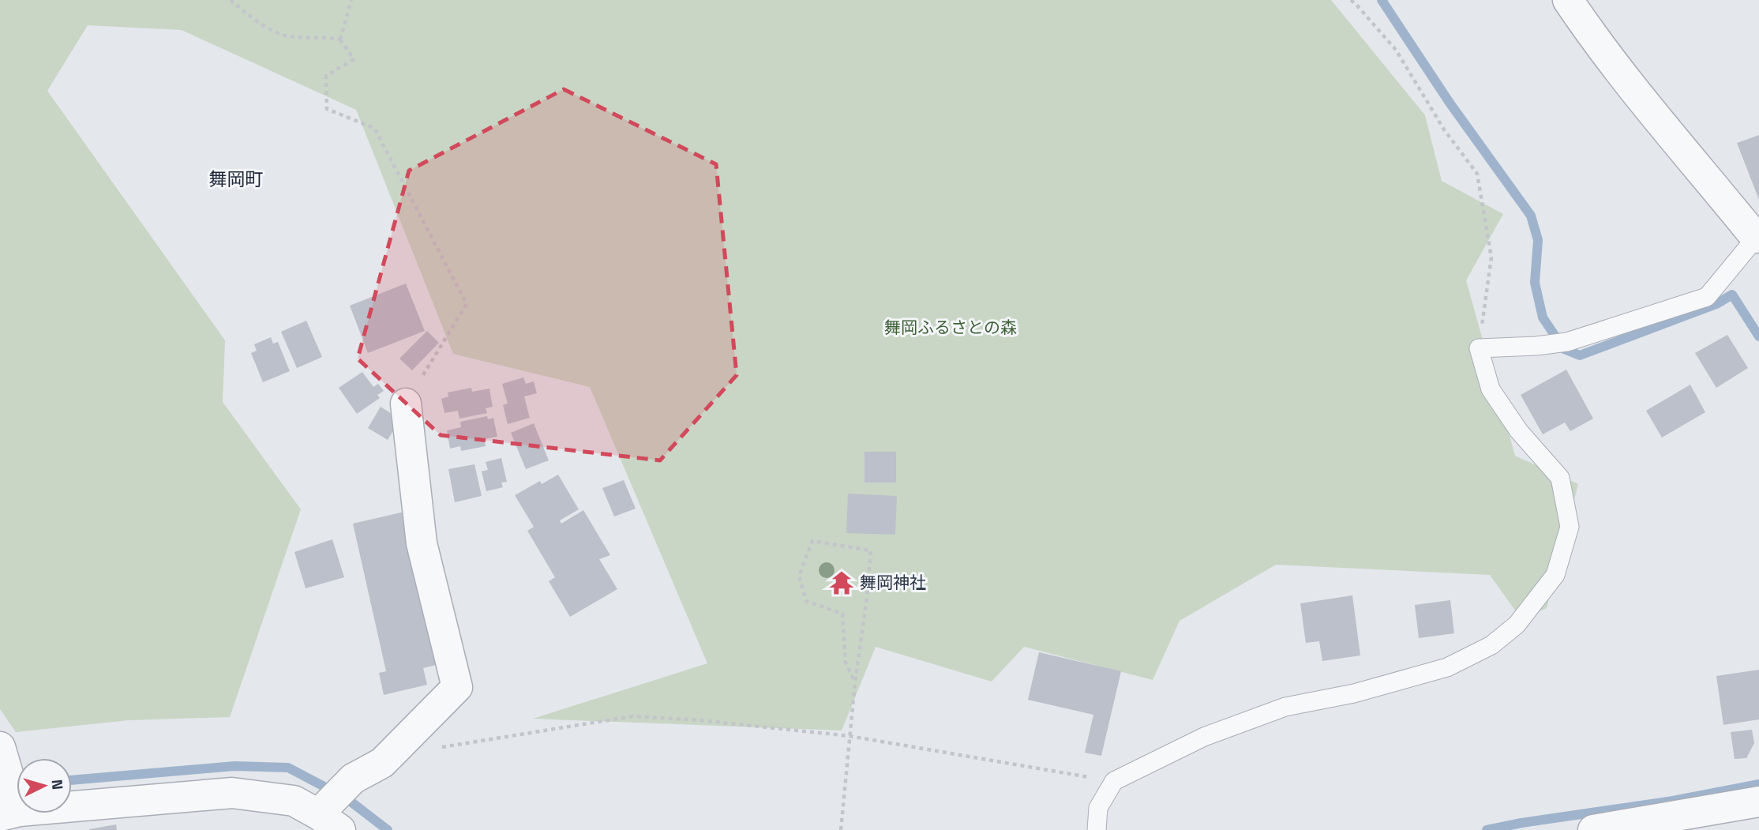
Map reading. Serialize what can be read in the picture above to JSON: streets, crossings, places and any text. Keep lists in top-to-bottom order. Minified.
{"districts":["舞岡町"],"parks":["舞岡ふるさとの森"],"places":{"temple":["舞岡神社"]},"north":"right"}
